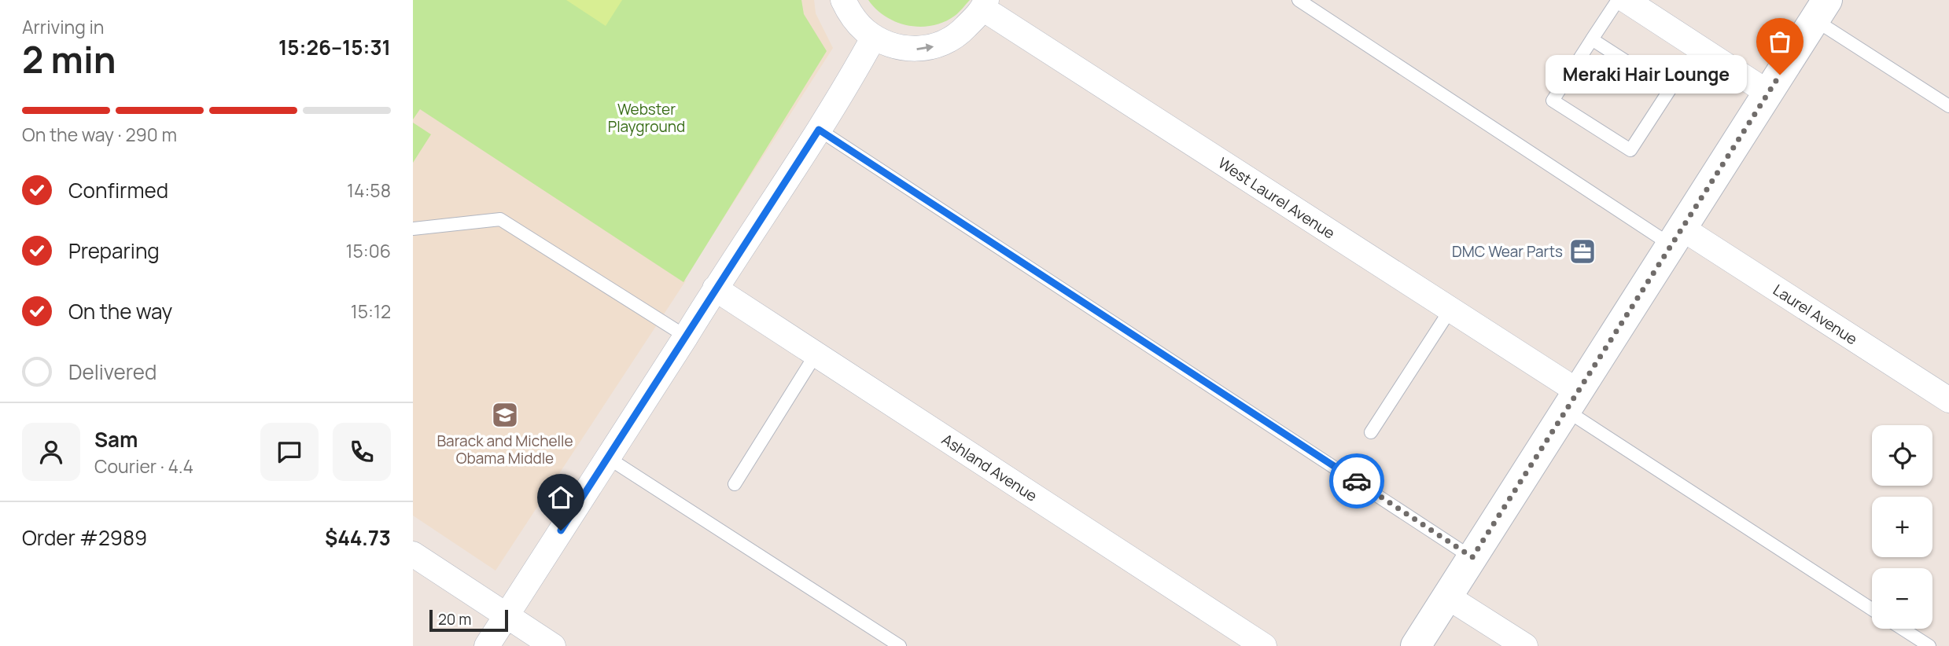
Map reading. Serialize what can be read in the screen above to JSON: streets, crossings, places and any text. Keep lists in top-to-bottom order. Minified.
{"streets":{"street":["West Laurel Avenue","Laurel Avenue","Ashland Avenue"]},"parks":["Webster Playground"],"places":{"other":["Meraki Hair Lounge"],"office":["DMC Wear Parts"],"school or university":["Barack and Michelle Obama Middle"]},"scale_bar":"20 m","page":{"heading":["2 min","Arriving in","15:26–15:31"],"panel":["Sam","Courier · 4.4","Order #2989","$44.73"],"bubble":"Meraki Hair Lounge","bar":"On the way · 290 m","list":[["Confirmed","14:58"],["Preparing","15:06"],["On the way","15:12"],"Delivered"],"map_buttons":["+","−"],"scale":"20 m"}}
